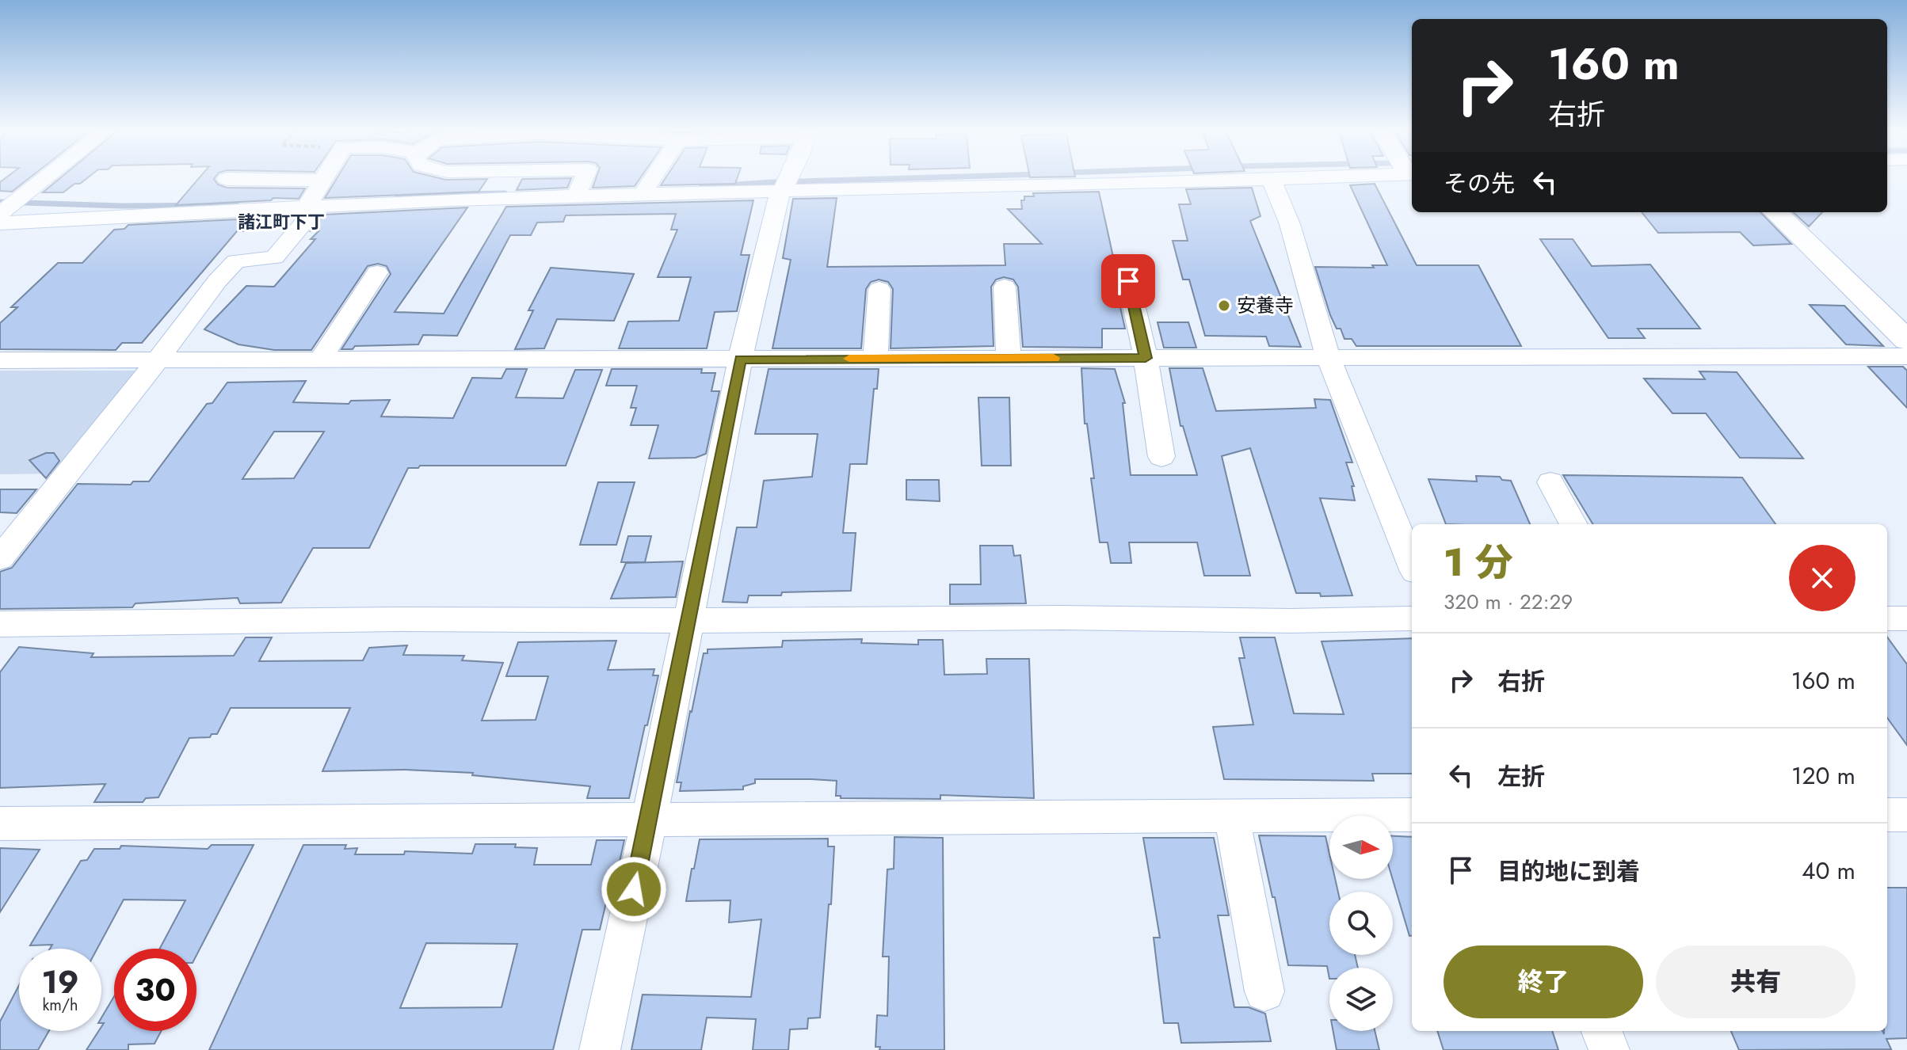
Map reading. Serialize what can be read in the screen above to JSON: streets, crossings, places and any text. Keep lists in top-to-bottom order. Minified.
{"districts":["諸江町下丁"],"places":["安養寺"],"north":"right","page":{"turn":["160 m","右折"],"then":"その先","heading":["1 分","320 m · 22:29"],"list":[{"name":"右折","value":"160 m"},{"name":"左折","value":"120 m"},{"name":"目的地に到着","value":"40 m"}],"buttons":["終了","共有"],"speed":"19 km/h","limit":"30"}}
